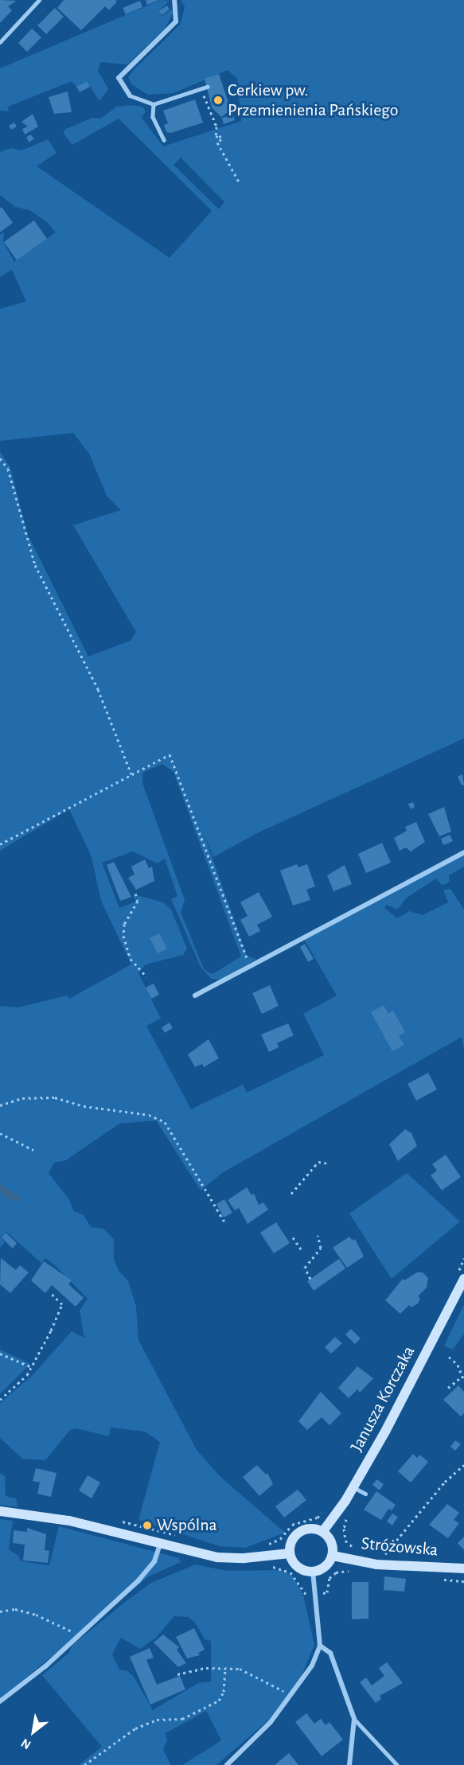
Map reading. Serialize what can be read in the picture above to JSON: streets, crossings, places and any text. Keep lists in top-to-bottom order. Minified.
{"streets":{"street":["Janusza Korczaka","Stróżowska"]},"crossings":[["Janusza Korczaka","Stróżowska"]],"places":["Cerkiew pw. Przemienienia Pańskiego","Wspólna"],"north":"bottom left"}
